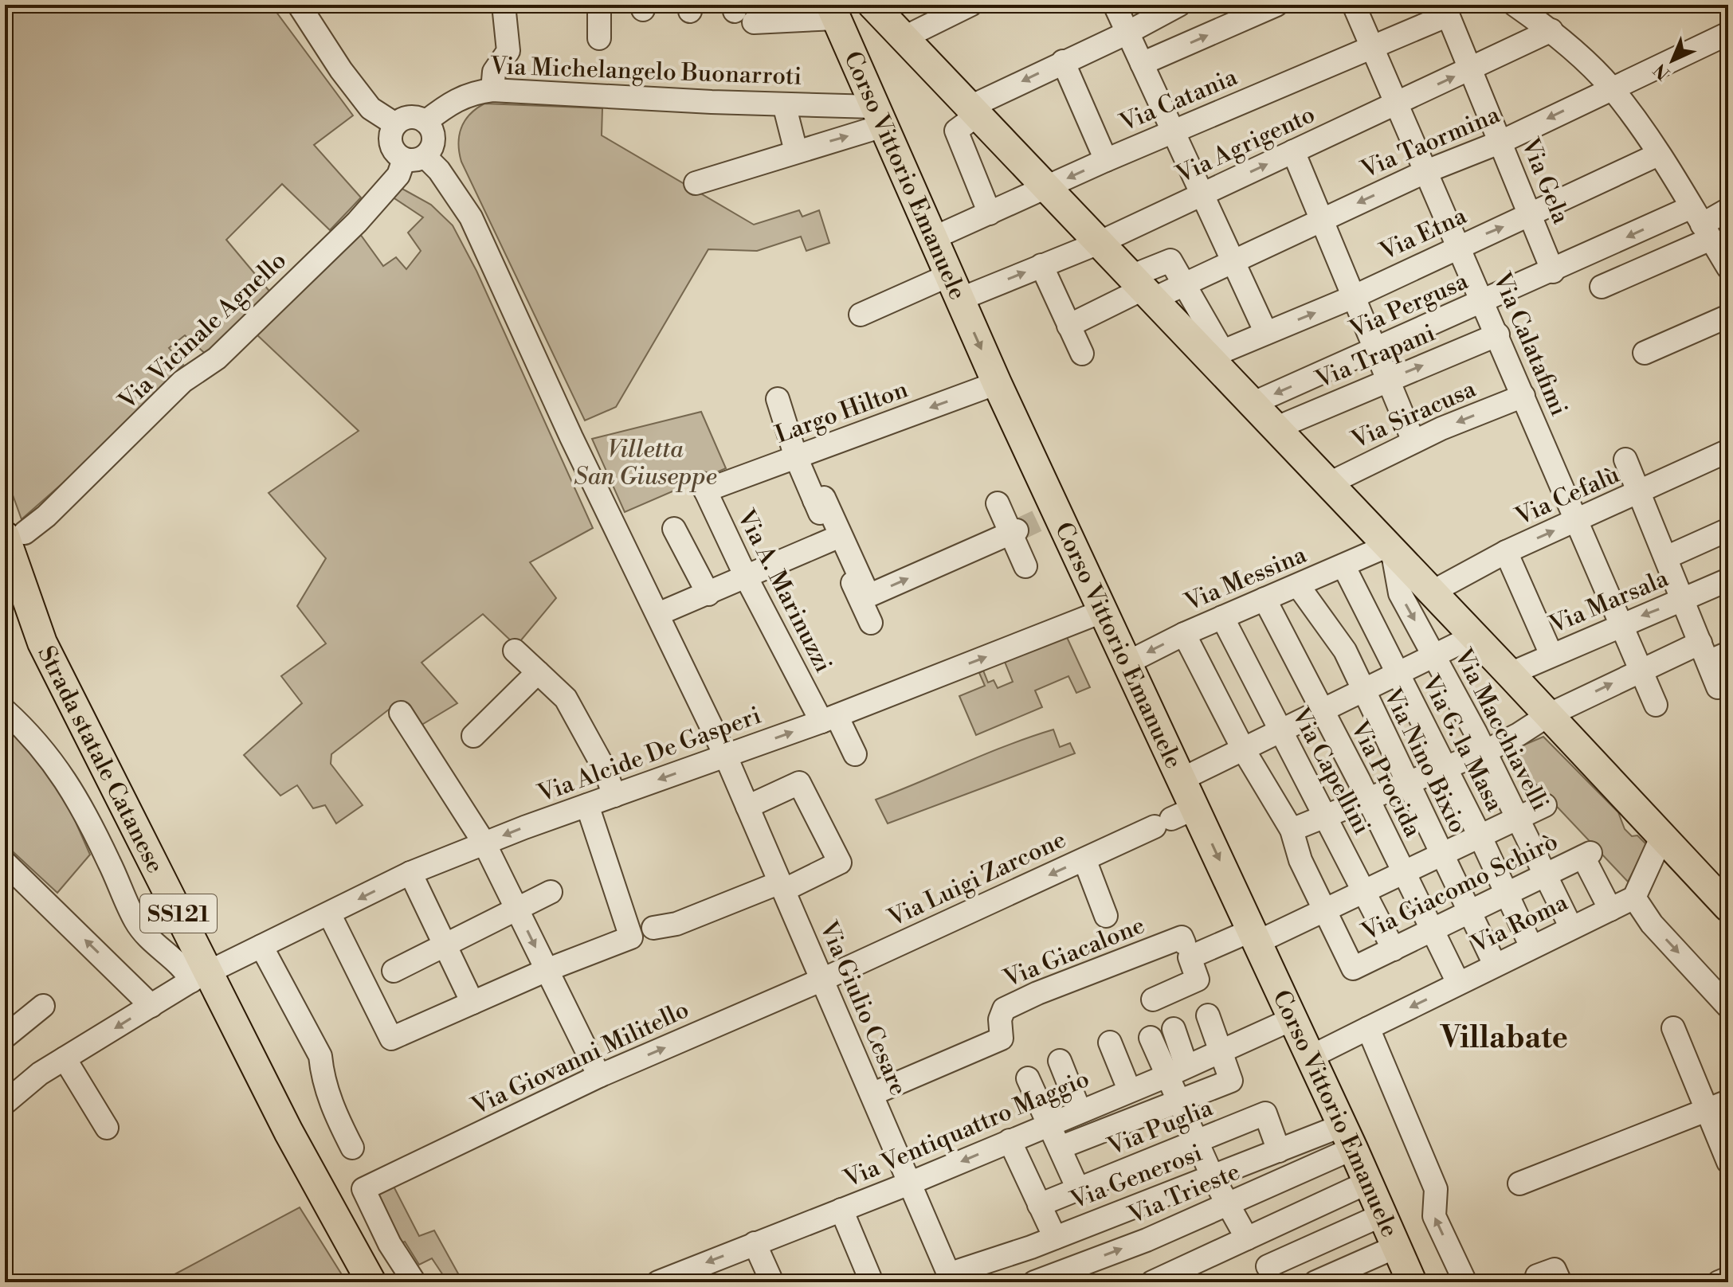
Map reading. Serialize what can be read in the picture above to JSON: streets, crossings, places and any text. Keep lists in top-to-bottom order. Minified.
{"streets":{"main road":["Corso Vittorio Emanuele","Strada statale Catanese","SS121"],"street":["Via Michelangelo Buonarroti","Via Catania","Via Taormina","Via Agrigento","Via Gela","Via Etna","Via Pergusa","Via Vicinale Agnello","Via Calatafimi","Via Trapani","Largo Hilton","Via Siracusa","Via Cefalù","Via Messina","Via A. Marinuzzi","Via Marsala","Via Macchiavelli","Via G. la Masa","Via Alcide De Gasperi","Via Nino Bixio","Via Capellini","Via Procida","Via Luigi Zarcone","Via Giacomo Schirò","Via Roma","Via Giacalone","Via Giulio Cesare","Via Giovanni Militello","Via Puglia","Via Ventiquattro Maggio","Via Generosi","Via Trieste"]},"crossings":[["Via Michelangelo Buonarroti","Corso Vittorio Emanuele"],["Via Michelangelo Buonarroti","Via Vicinale Agnello"],["Via Michelangelo Buonarroti","Via Giulio Cesare"],["Via Catania","Corso Vittorio Emanuele"],["Via Catania","Via Gela"],["Via Catania","Via Calatafimi"],["Via Taormina","Via Gela"],["Via Taormina","Via Calatafimi"],["Via Agrigento","Corso Vittorio Emanuele"],["Via Agrigento","Via Gela"],["Via Agrigento","Via Calatafimi"],["Corso Vittorio Emanuele","Largo Hilton"],["Corso Vittorio Emanuele","Via Messina"],["Corso Vittorio Emanuele","Via Alcide De Gasperi"],["Corso Vittorio Emanuele","Via Luigi Zarcone"],["Corso Vittorio Emanuele","Via Roma"],["Corso Vittorio Emanuele","Via Ventiquattro Maggio"],["Corso Vittorio Emanuele","Via Generosi"],["Corso Vittorio Emanuele","Via Trieste"],["Via Gela","Via Etna"],["Via Gela","Via Pergusa"],["Via Etna","Via Calatafimi"],["Via Pergusa","Via Calatafimi"],["Via Vicinale Agnello","Strada statale Catanese"],["Via Vicinale Agnello","Via Giulio Cesare"],["Via Calatafimi","Via Trapani"],["Via Calatafimi","Via Siracusa"],["Via Calatafimi","Via Cefalù"],["Via Calatafimi","Via Marsala"],["Largo Hilton","Via A. Marinuzzi"],["Via Messina","Via Macchiavelli"],["Via Messina","Via G. la Masa"],["Via Messina","Via Nino Bixio"],["Via Messina","Via Capellini"],["Via Messina","Via Procida"],["Via A. Marinuzzi","Via Alcide De Gasperi"],["Via Macchiavelli","Via Giacomo Schirò"],["Via Macchiavelli","Via Roma"],["Via G. la Masa","Via Giacomo Schirò"],["Via G. la Masa","Via Roma"],["Via Alcide De Gasperi","Via Giulio Cesare"],["Via Nino Bixio","Via Giacomo Schirò"],["Via Nino Bixio","Via Roma"],["Via Capellini","Via Giacomo Schirò"],["Via Procida","Via Giacomo Schirò"],["Via Procida","Via Roma"],["Via Luigi Zarcone","Via Giulio Cesare"],["Via Luigi Zarcone","Via Giovanni Militello"],["Via Giacomo Schirò","Via Roma"],["Via Giacalone","Via Giulio Cesare"],["Via Giulio Cesare","Via Giovanni Militello"],["Via Giulio Cesare","Via Ventiquattro Maggio"],["Via Giulio Cesare","Via Generosi"],["Via Puglia","Via Generosi"],["Via Generosi","Via Trieste"]],"one_way":["Via Etna","Via Trapani","Largo Hilton","Via Siracusa","Via Luigi Zarcone"],"districts":["Villabate"],"parks":["Villetta San Giuseppe"],"north":"bottom left"}
